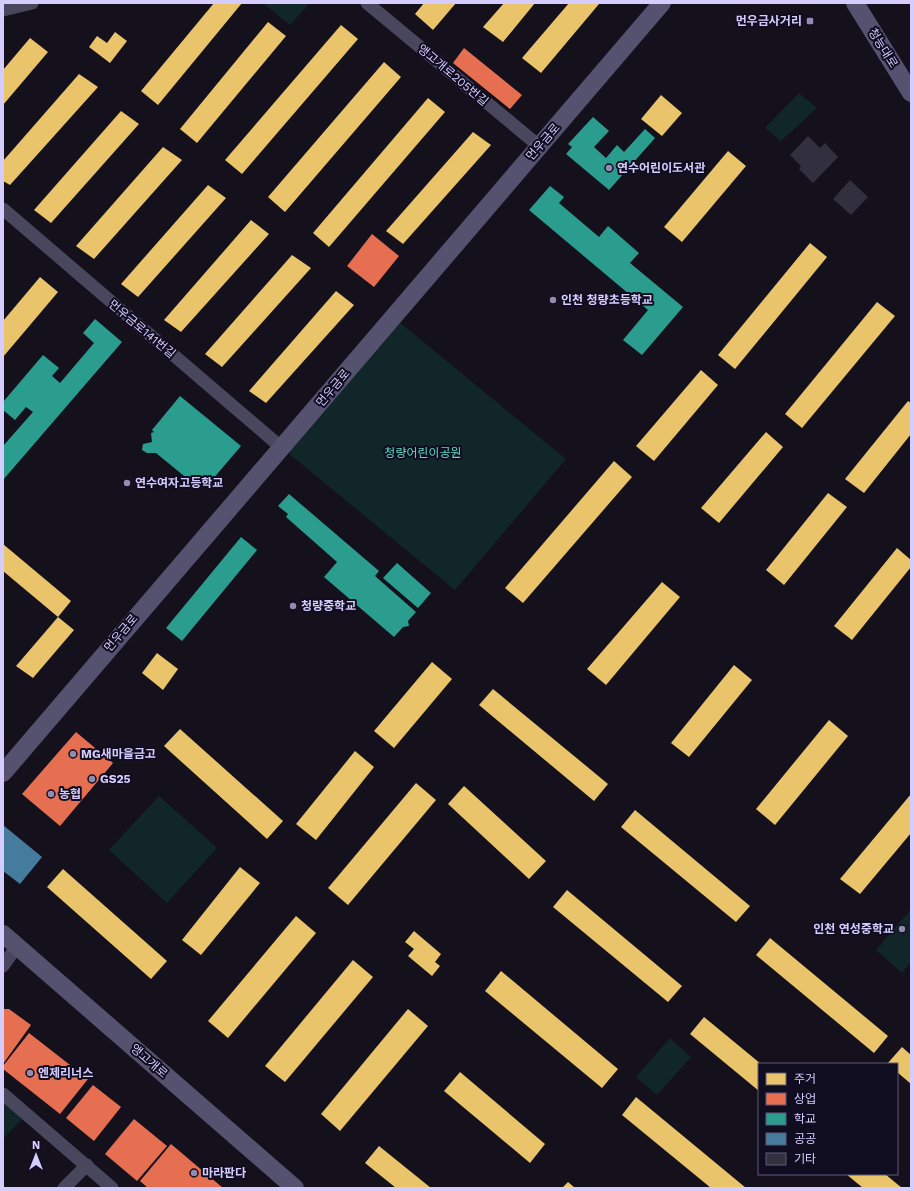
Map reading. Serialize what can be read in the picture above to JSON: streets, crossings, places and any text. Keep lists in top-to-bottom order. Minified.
{"streets":{"main road":["청능대로","먼우금로","앵고개로"],"street":["앵고개로205번길","먼우금로141번길"]},"crossings":[["앵고개로205번길","먼우금로"],["먼우금로","먼우금로141번길"]],"parks":["청량어린이공원"],"places":{"transit":["먼우금사거리"],"other":["연수어린이도서관","인천 청량초등학교","연수여자고등학교","청량중학교","MG새마을금고","GS25","농협","인천 연성중학교","엔제리너스","마라판다"]},"legend":["주거","상업","학교","공공","기타"],"north":"top"}
